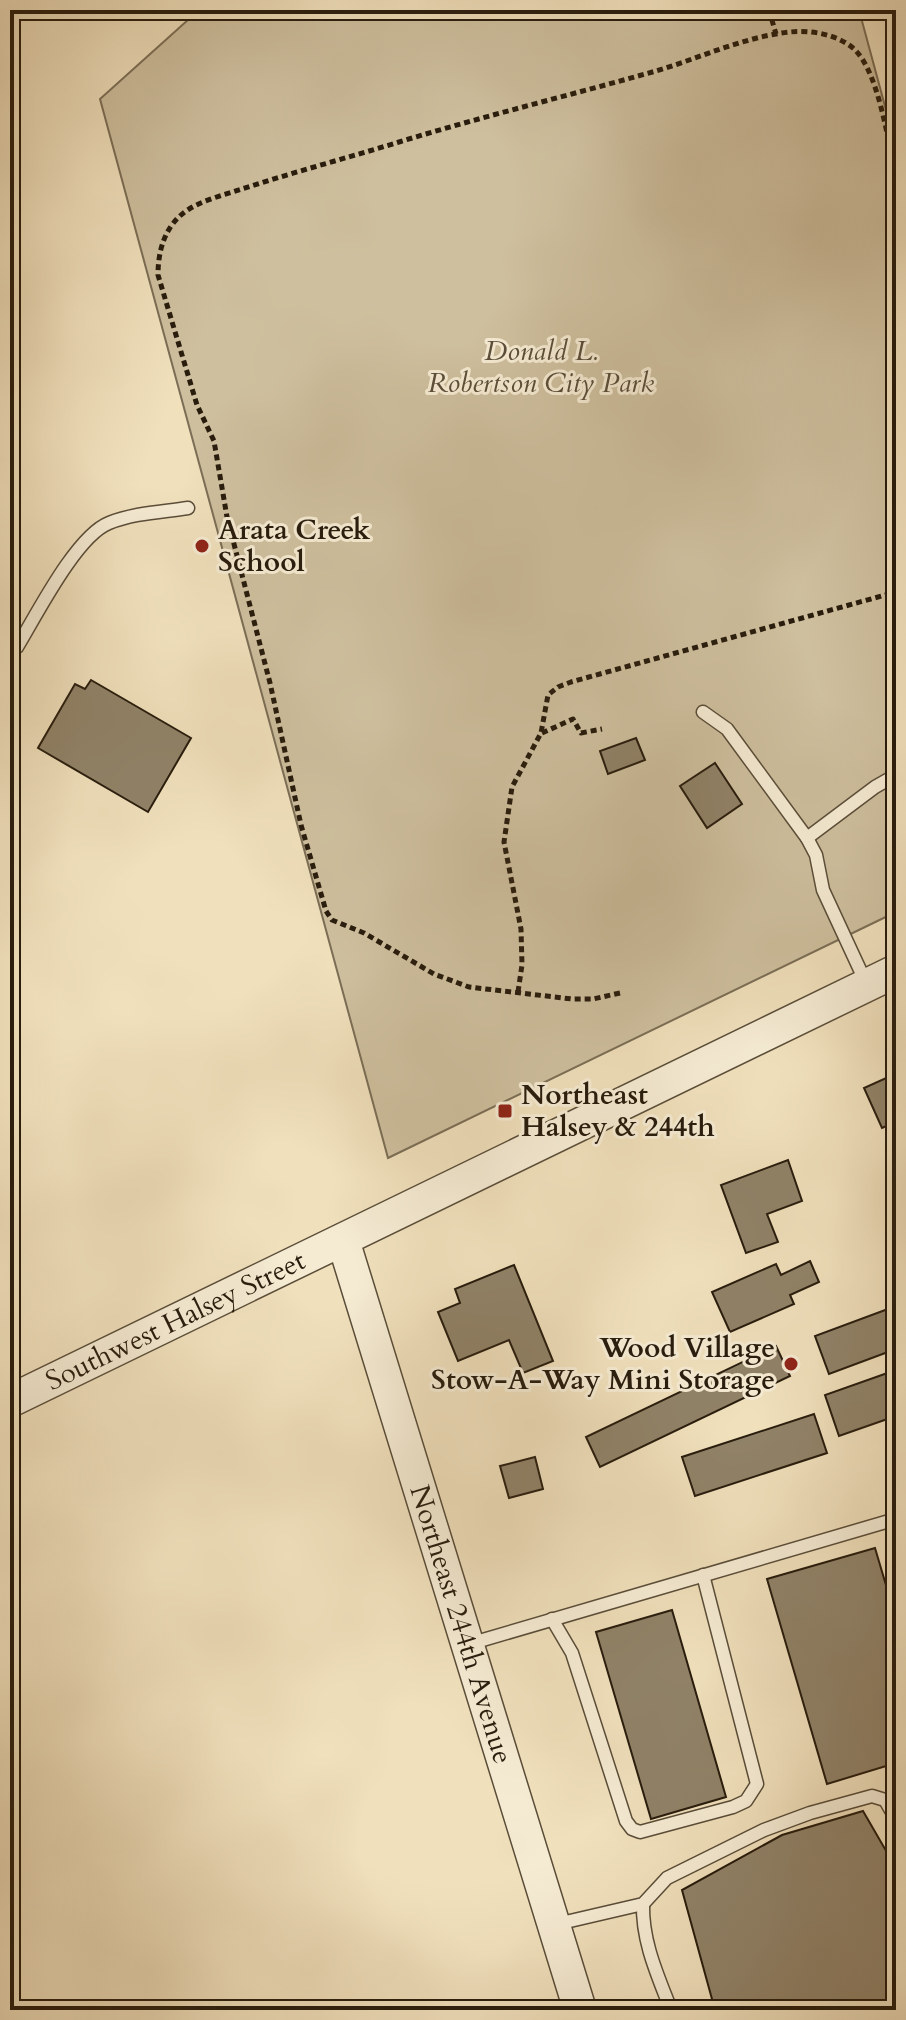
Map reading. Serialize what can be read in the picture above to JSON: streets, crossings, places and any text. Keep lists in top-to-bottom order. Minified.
{"streets":{"street":["Southwest Halsey Street","Northeast 244th Avenue"]},"crossings":[["Southwest Halsey Street","Northeast 244th Avenue"]],"parks":["Donald L. Robertson City Park"],"places":{"other":["Arata Creek School","Wood Village Stow-A-Way Mini Storage"],"transit":["Northeast Halsey & 244th"]}}
